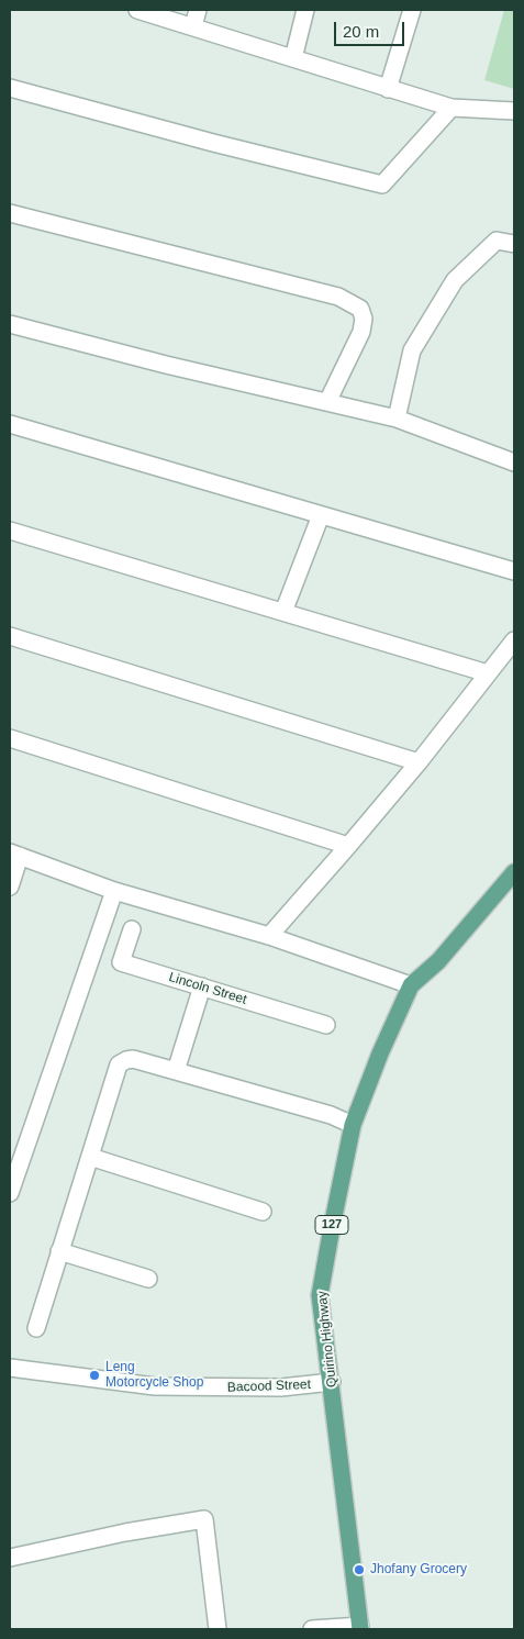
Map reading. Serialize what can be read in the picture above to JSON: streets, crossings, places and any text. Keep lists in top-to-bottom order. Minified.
{"streets":{"main road":["127","Quirino Highway"],"street":["Lincoln Street","Bacood Street"]},"crossings":[["Quirino Highway","Bacood Street"]],"places":["Leng Motorcycle Shop","Jhofany Grocery"],"scale_bar":"20 m"}
